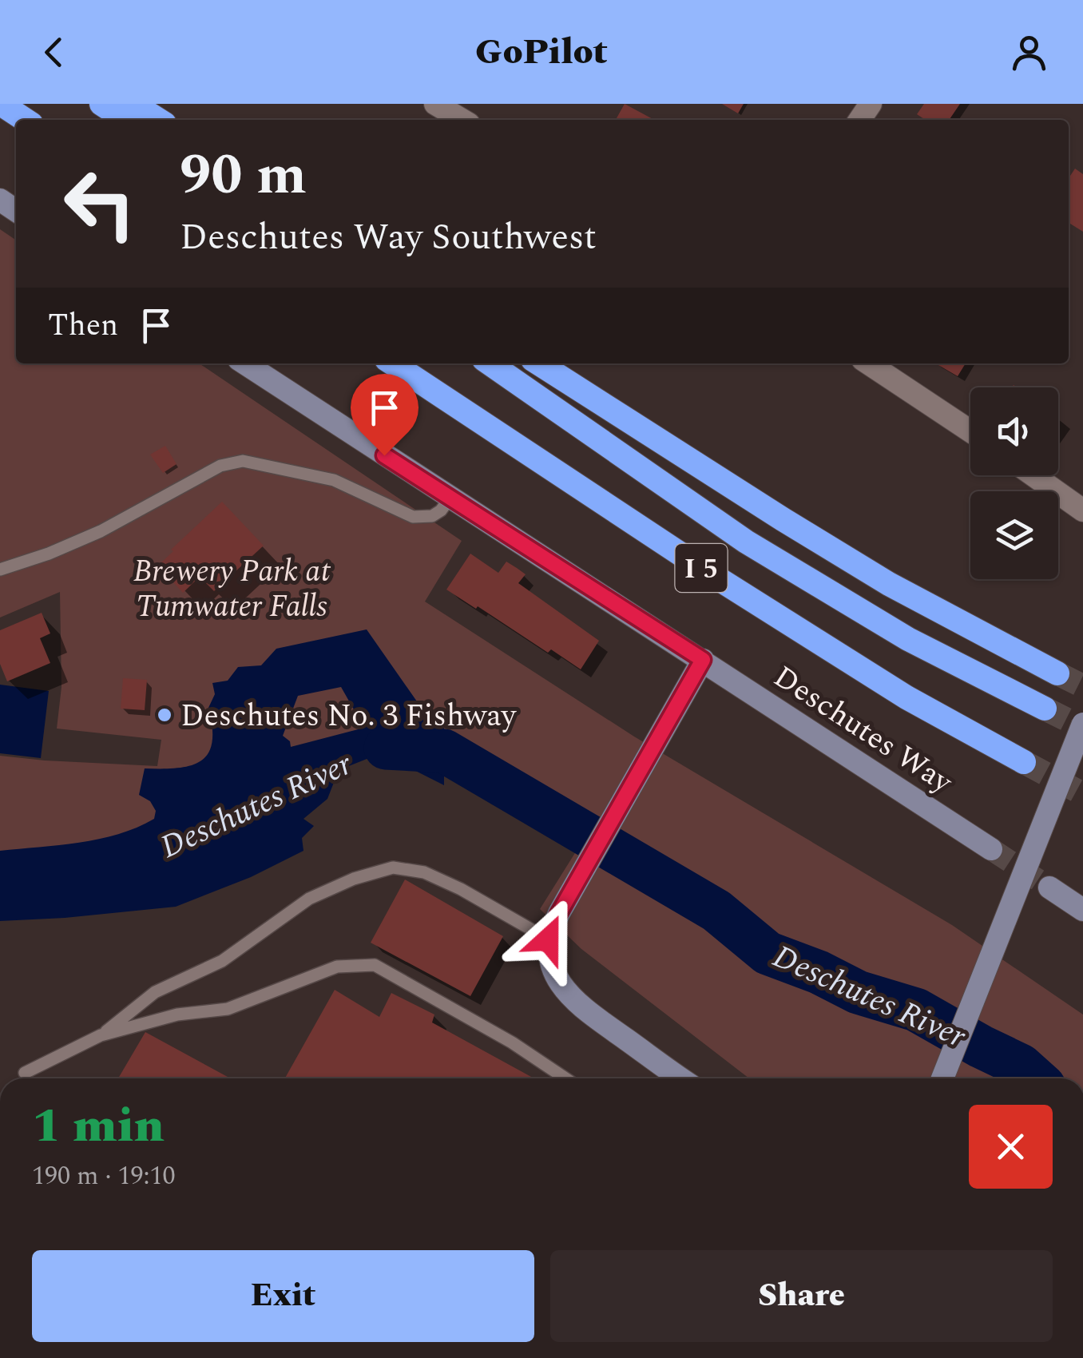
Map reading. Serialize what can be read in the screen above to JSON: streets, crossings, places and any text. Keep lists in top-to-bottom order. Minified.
{"streets":{"highway":["I 5"],"main road":["Deschutes Way"]},"water":["Deschutes River"],"parks":["Brewery Park at Tumwater Falls"],"places":["Deschutes No. 3 Fishway"],"page":{"header":"GoPilot","turn":["90 m","Deschutes Way Southwest"],"then":"Then","heading":["1 min","190 m · 19:10"],"buttons":["Exit","Share"]}}
